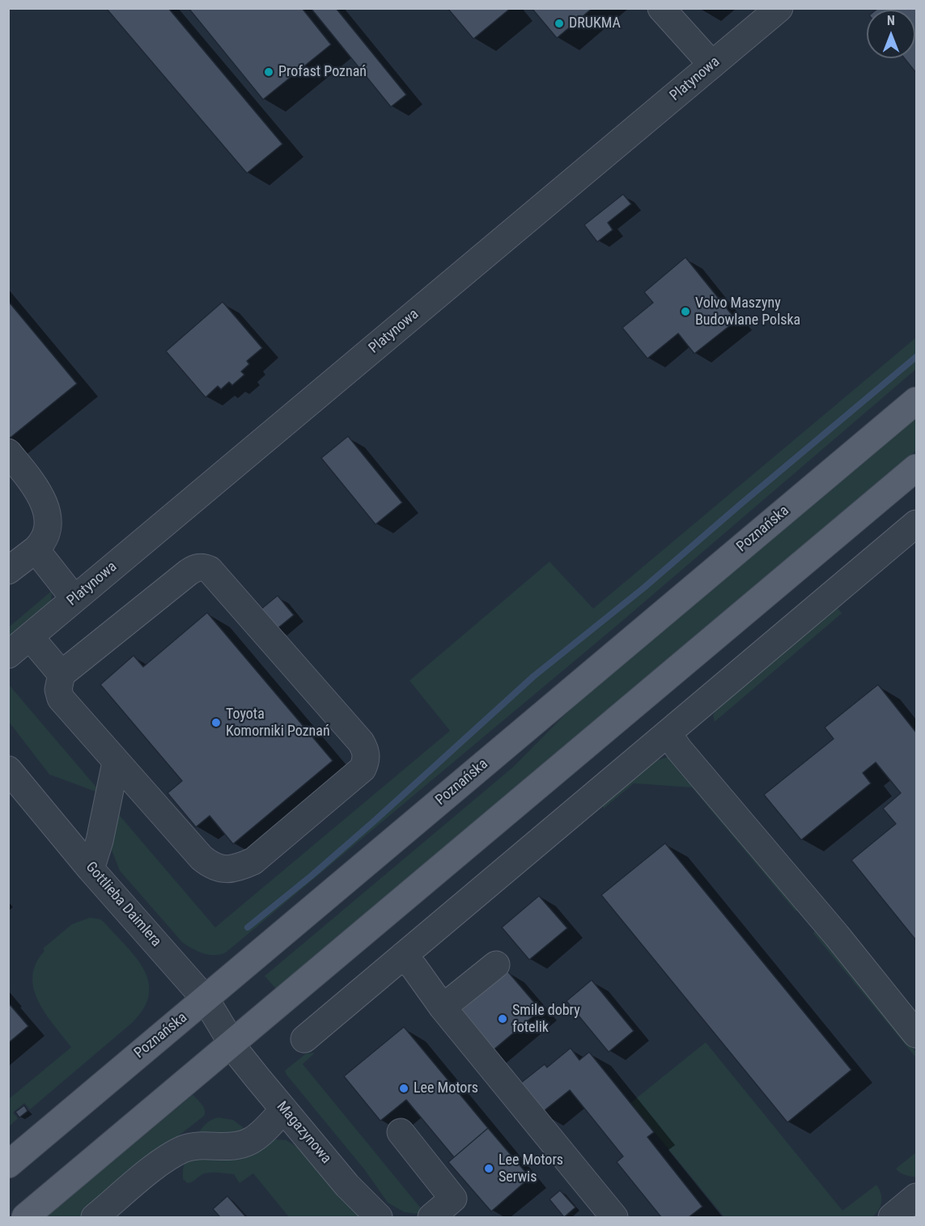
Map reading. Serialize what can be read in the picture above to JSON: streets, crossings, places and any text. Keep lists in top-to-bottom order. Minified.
{"streets":{"main road":["Poznańska"],"street":["Platynowa","Gottlieba Daimlera","Magazynowa"]},"crossings":[["Poznańska","Gottlieba Daimlera"],["Gottlieba Daimlera","Magazynowa"]],"places":["DRUKMA","Profast Poznań","Volvo Maszyny Budowlane Polska","Toyota Komorniki Poznań","Smile dobry fotelik","Lee Motors","Lee Motors Serwis"],"north":"top"}
